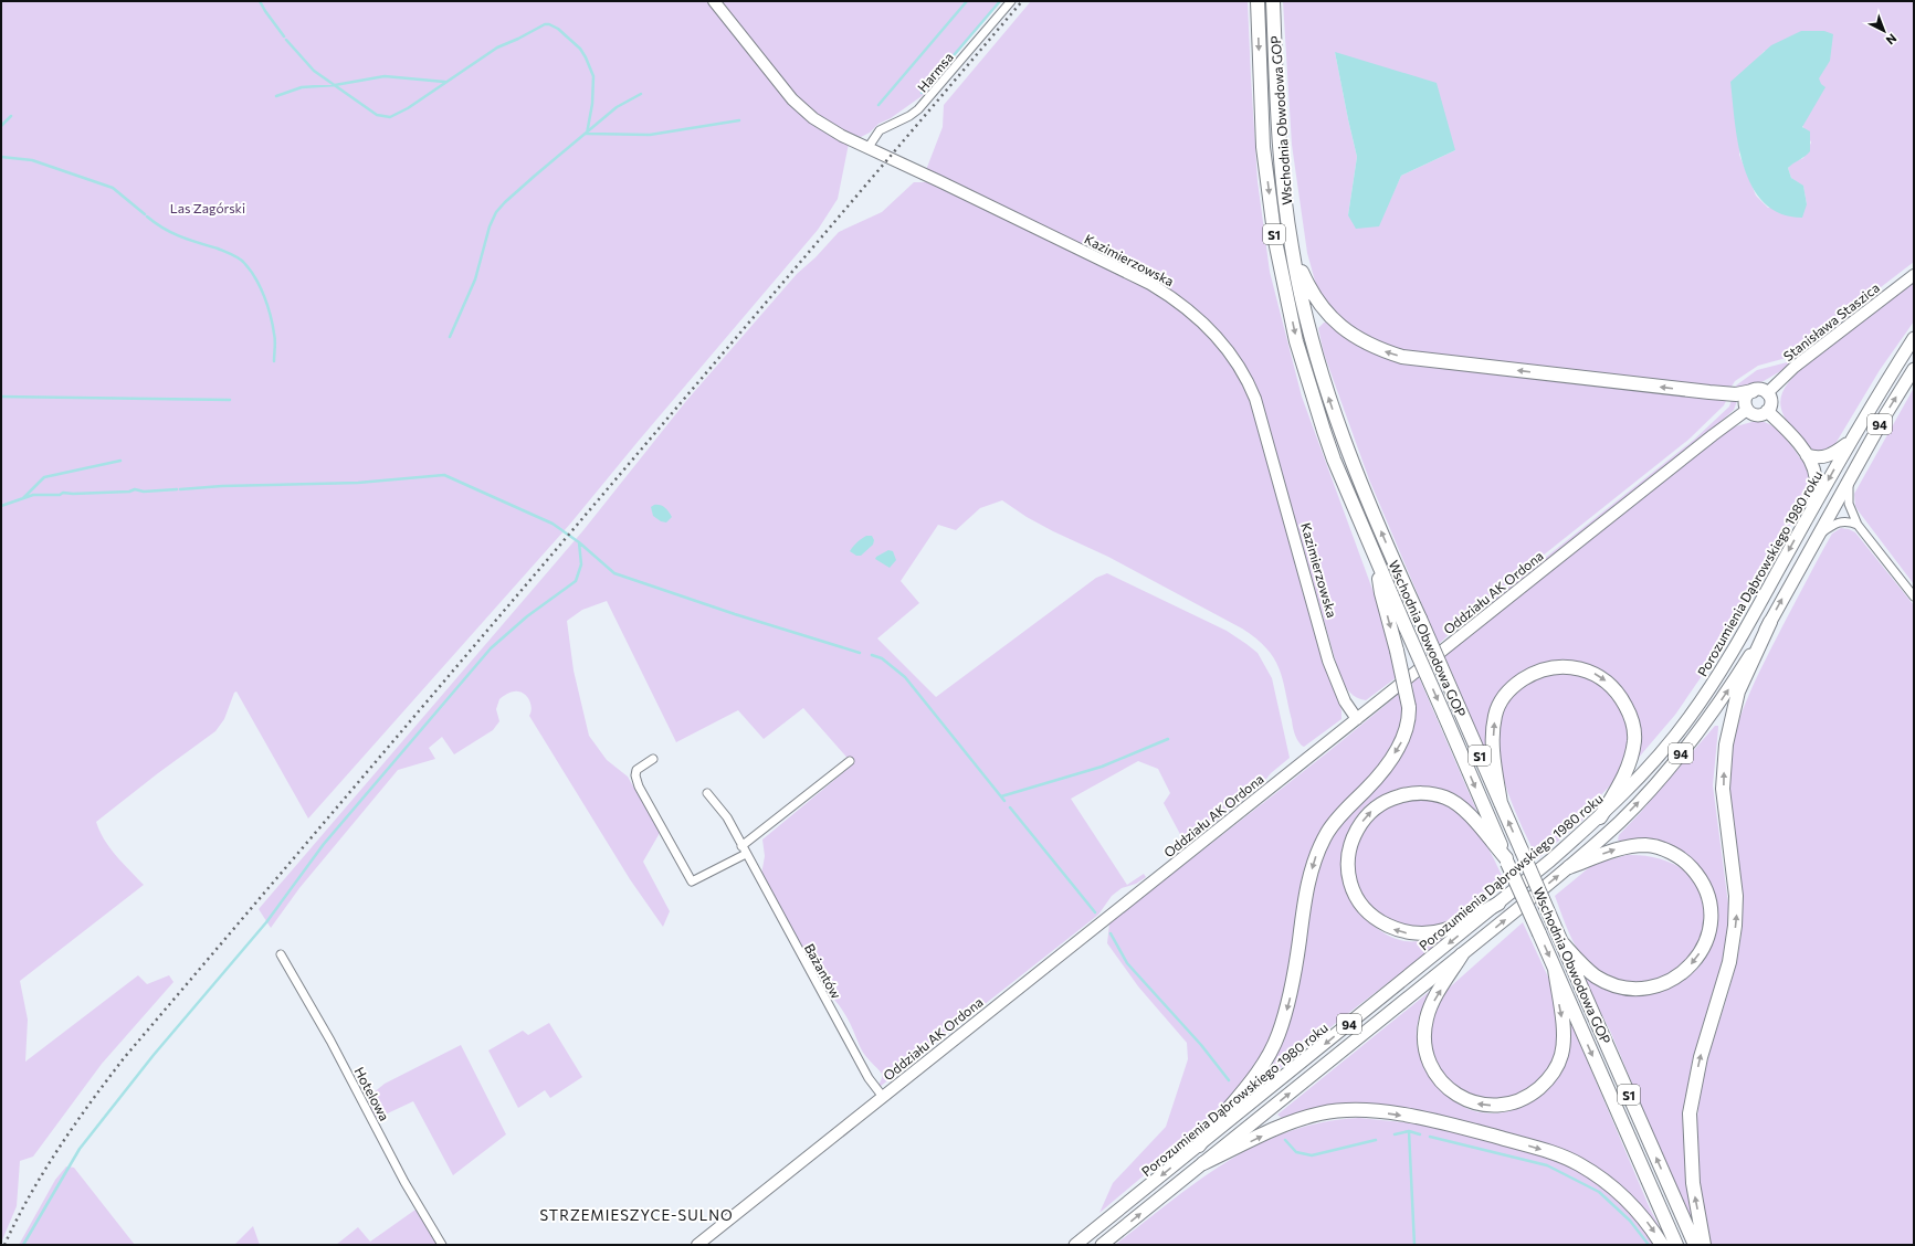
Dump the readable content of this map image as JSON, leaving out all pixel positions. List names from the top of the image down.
{
  "streets": {
    "highway": ["Wschodnia Obwodowa GOP", "S1"],
    "main road": ["94", "Porozumienia Dąbrowskiego 1980 roku"],
    "street": [
      "Harmsa",
      "Kazimierzowska",
      "Stanisława Staszica",
      "Oddziału AK Ordona",
      "Bażantów",
      "Hotelowa"
    ]
  },
  "crossings": [
    ["Harmsa", "Kazimierzowska"],
    ["Kazimierzowska", "Oddziału AK Ordona"],
    ["Stanisława Staszica", "Oddziału AK Ordona"],
    ["Oddziału AK Ordona", "Bażantów"]
  ],
  "districts": ["STRZEMIESZYCE-SULNO"],
  "parks": ["Las Zagórski"],
  "north": "bottom right"
}
